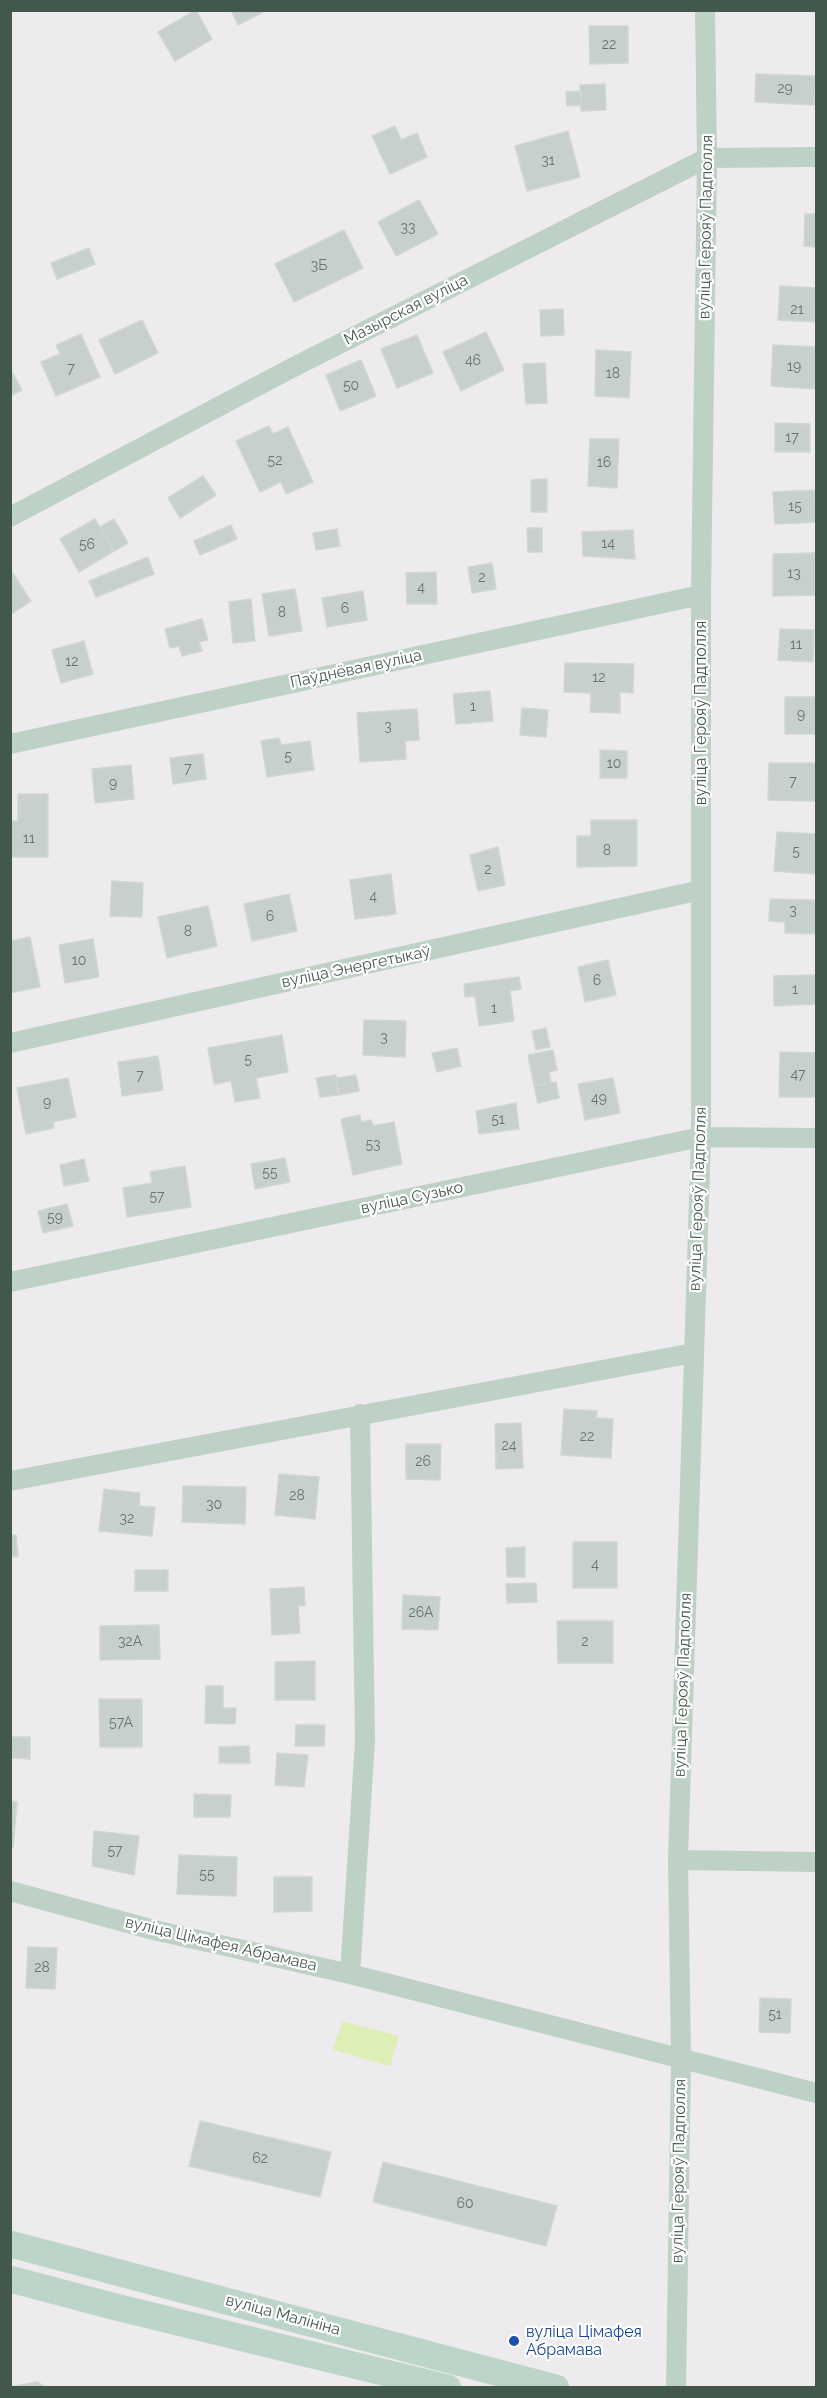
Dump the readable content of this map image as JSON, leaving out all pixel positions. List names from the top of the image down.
{
  "streets": {
    "main road": ["вуліца Малініна"],
    "street": [
      "вуліца Герояў Падполля",
      "Мазырская вуліца",
      "Паўднёвая вуліца",
      "вуліца Энергетыкаў",
      "вуліца Сузько",
      "вуліца Цімафея Абрамава"
    ]
  },
  "crossings": [
    ["вуліца Герояў Падполля", "Мазырская вуліца"],
    ["вуліца Герояў Падполля", "Паўднёвая вуліца"],
    ["вуліца Герояў Падполля", "вуліца Энергетыкаў"],
    ["вуліца Герояў Падполля", "вуліца Сузько"],
    ["вуліца Герояў Падполля", "вуліца Цімафея Абрамава"]
  ],
  "places": ["вуліца Цімафея Абрамава"],
  "house_numbers": [
    "22",
    "29",
    "31",
    "33",
    "3Б",
    "21",
    "46",
    "19",
    "7",
    "18",
    "50",
    "17",
    "52",
    "16",
    "15",
    "14",
    "56",
    "13",
    "2",
    "4",
    "6",
    "8",
    "11",
    "12",
    "12",
    "1",
    "9",
    "3",
    "5",
    "10",
    "7",
    "7",
    "9",
    "11",
    "8",
    "5",
    "2",
    "4",
    "3",
    "6",
    "8",
    "10",
    "6",
    "1",
    "1",
    "3",
    "5",
    "47",
    "7",
    "49",
    "9",
    "51",
    "53",
    "55",
    "57",
    "59",
    "22",
    "24",
    "26",
    "28",
    "30",
    "32",
    "4",
    "26А",
    "32А",
    "2",
    "57А",
    "57",
    "55",
    "28",
    "51",
    "62",
    "60"
  ]
}
